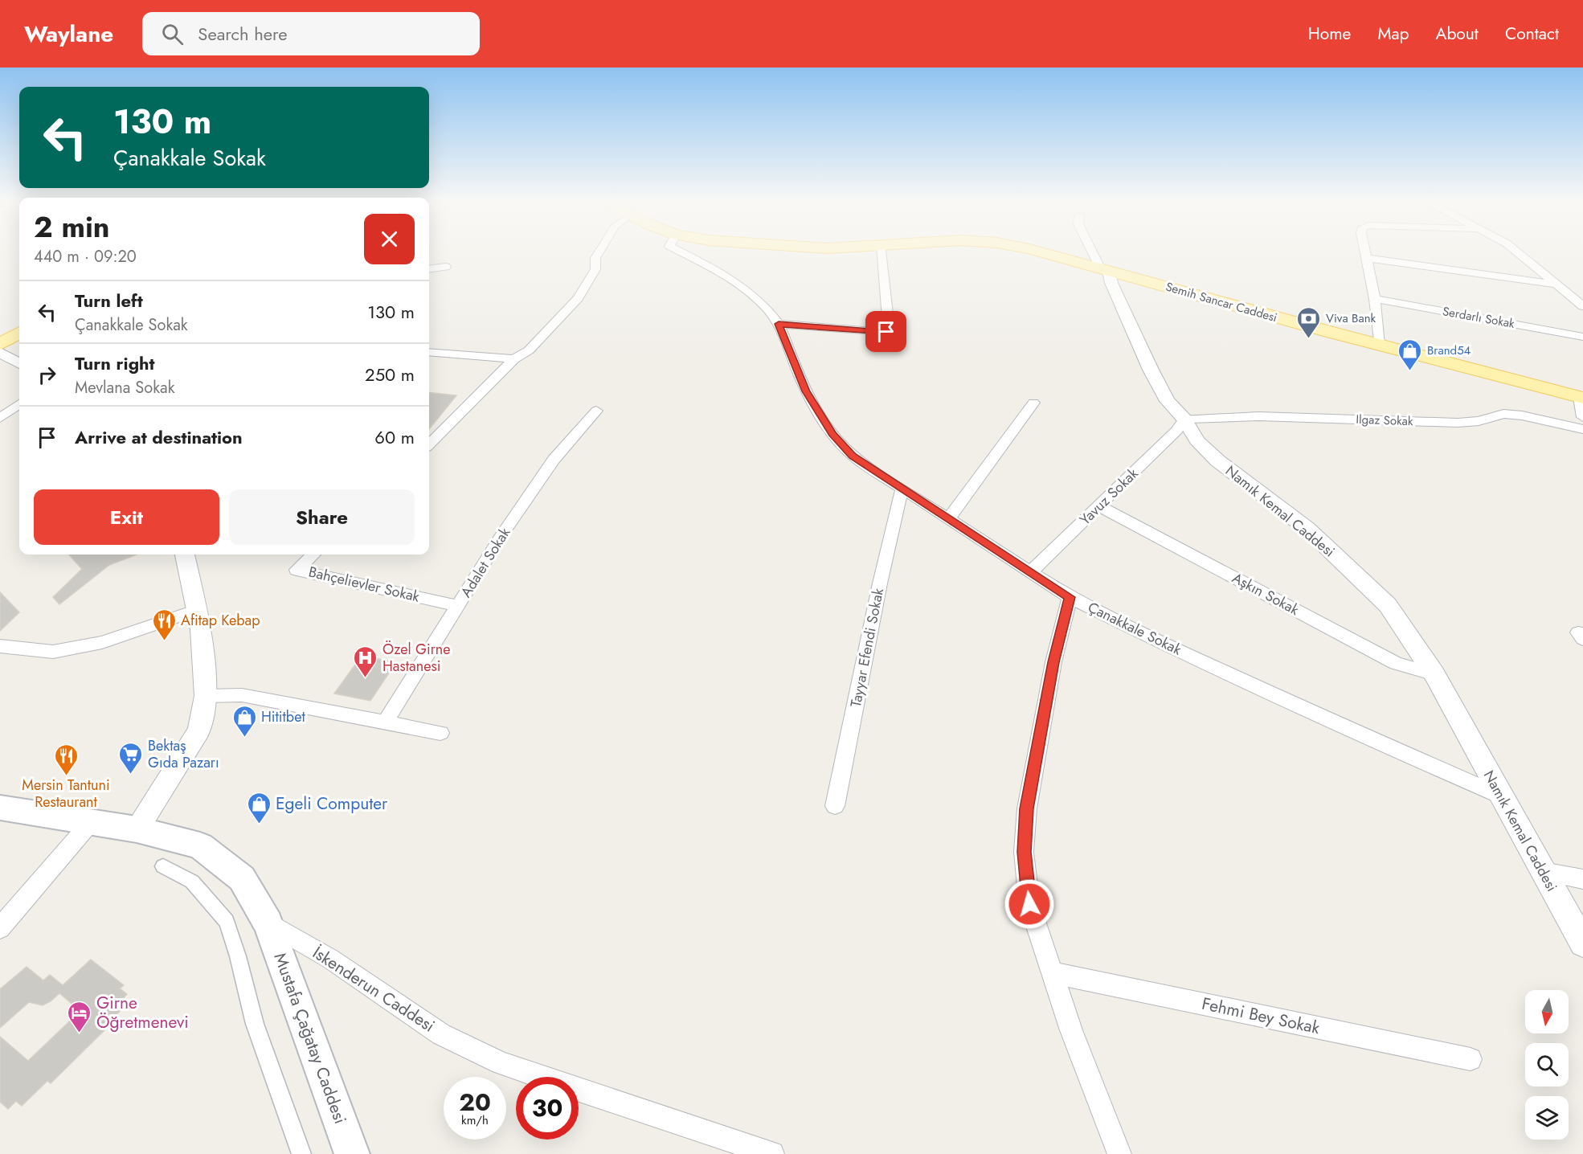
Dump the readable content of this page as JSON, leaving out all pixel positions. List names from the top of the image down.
{
  "streets": {
    "main road": ["Semih Sancar Caddesi", "İskenderun Caddesi", "Mustafa Çağatay Caddesi"],
    "street": [
      "Serdarlı Sokak",
      "Ilgaz Sokak",
      "Yavuz Sokak",
      "Namık Kemal Caddesi",
      "Adalet Sokak",
      "Bahçelievler Sokak",
      "Aşkın Sokak",
      "Çanakkale Sokak",
      "Tayyar Efendi Sokak",
      "Fehmi Bey Sokak"
    ]
  },
  "crossings": [
    ["Semih Sancar Caddesi", "Namık Kemal Caddesi"],
    ["Ilgaz Sokak", "Yavuz Sokak"],
    ["Ilgaz Sokak", "Namık Kemal Caddesi"],
    ["Yavuz Sokak", "Namık Kemal Caddesi"],
    ["Yavuz Sokak", "Aşkın Sokak"],
    ["Yavuz Sokak", "Çanakkale Sokak"],
    ["Namık Kemal Caddesi", "Aşkın Sokak"],
    ["Namık Kemal Caddesi", "Çanakkale Sokak"],
    ["Adalet Sokak", "Bahçelievler Sokak"],
    ["Çanakkale Sokak", "Tayyar Efendi Sokak"],
    ["İskenderun Caddesi", "Mustafa Çağatay Caddesi"]
  ],
  "places": {
    "bank": ["Viva Bank"],
    "shop": ["Brand54", "Hititbet", "Egeli Computer"],
    "restaurant": ["Afitap Kebap", "Mersin Tantuni Restaurant"],
    "hospital": ["Özel Girne Hastanesi"],
    "supermarket": ["Bektaş Gıda Pazarı"],
    "hotel": ["Girne Öğretmenevi"]
  },
  "north": "bottom",
  "page": {
    "header": "Waylane",
    "search": "Search here",
    "nav": [
      "Home",
      "Map",
      "About",
      "Contact"
    ],
    "turn": ["130 m", "Çanakkale Sokak"],
    "heading": ["2 min", "440 m · 09:20"],
    "list": [
      {
        "name": "Turn left",
        "note": "Çanakkale Sokak",
        "value": "130 m"
      },
      {
        "name": "Turn right",
        "note": "Mevlana Sokak",
        "value": "250 m"
      },
      {
        "name": "Arrive at destination",
        "value": "60 m"
      }
    ],
    "buttons": ["Exit", "Share"],
    "speed": "20 km/h",
    "limit": "30"
  }
}
